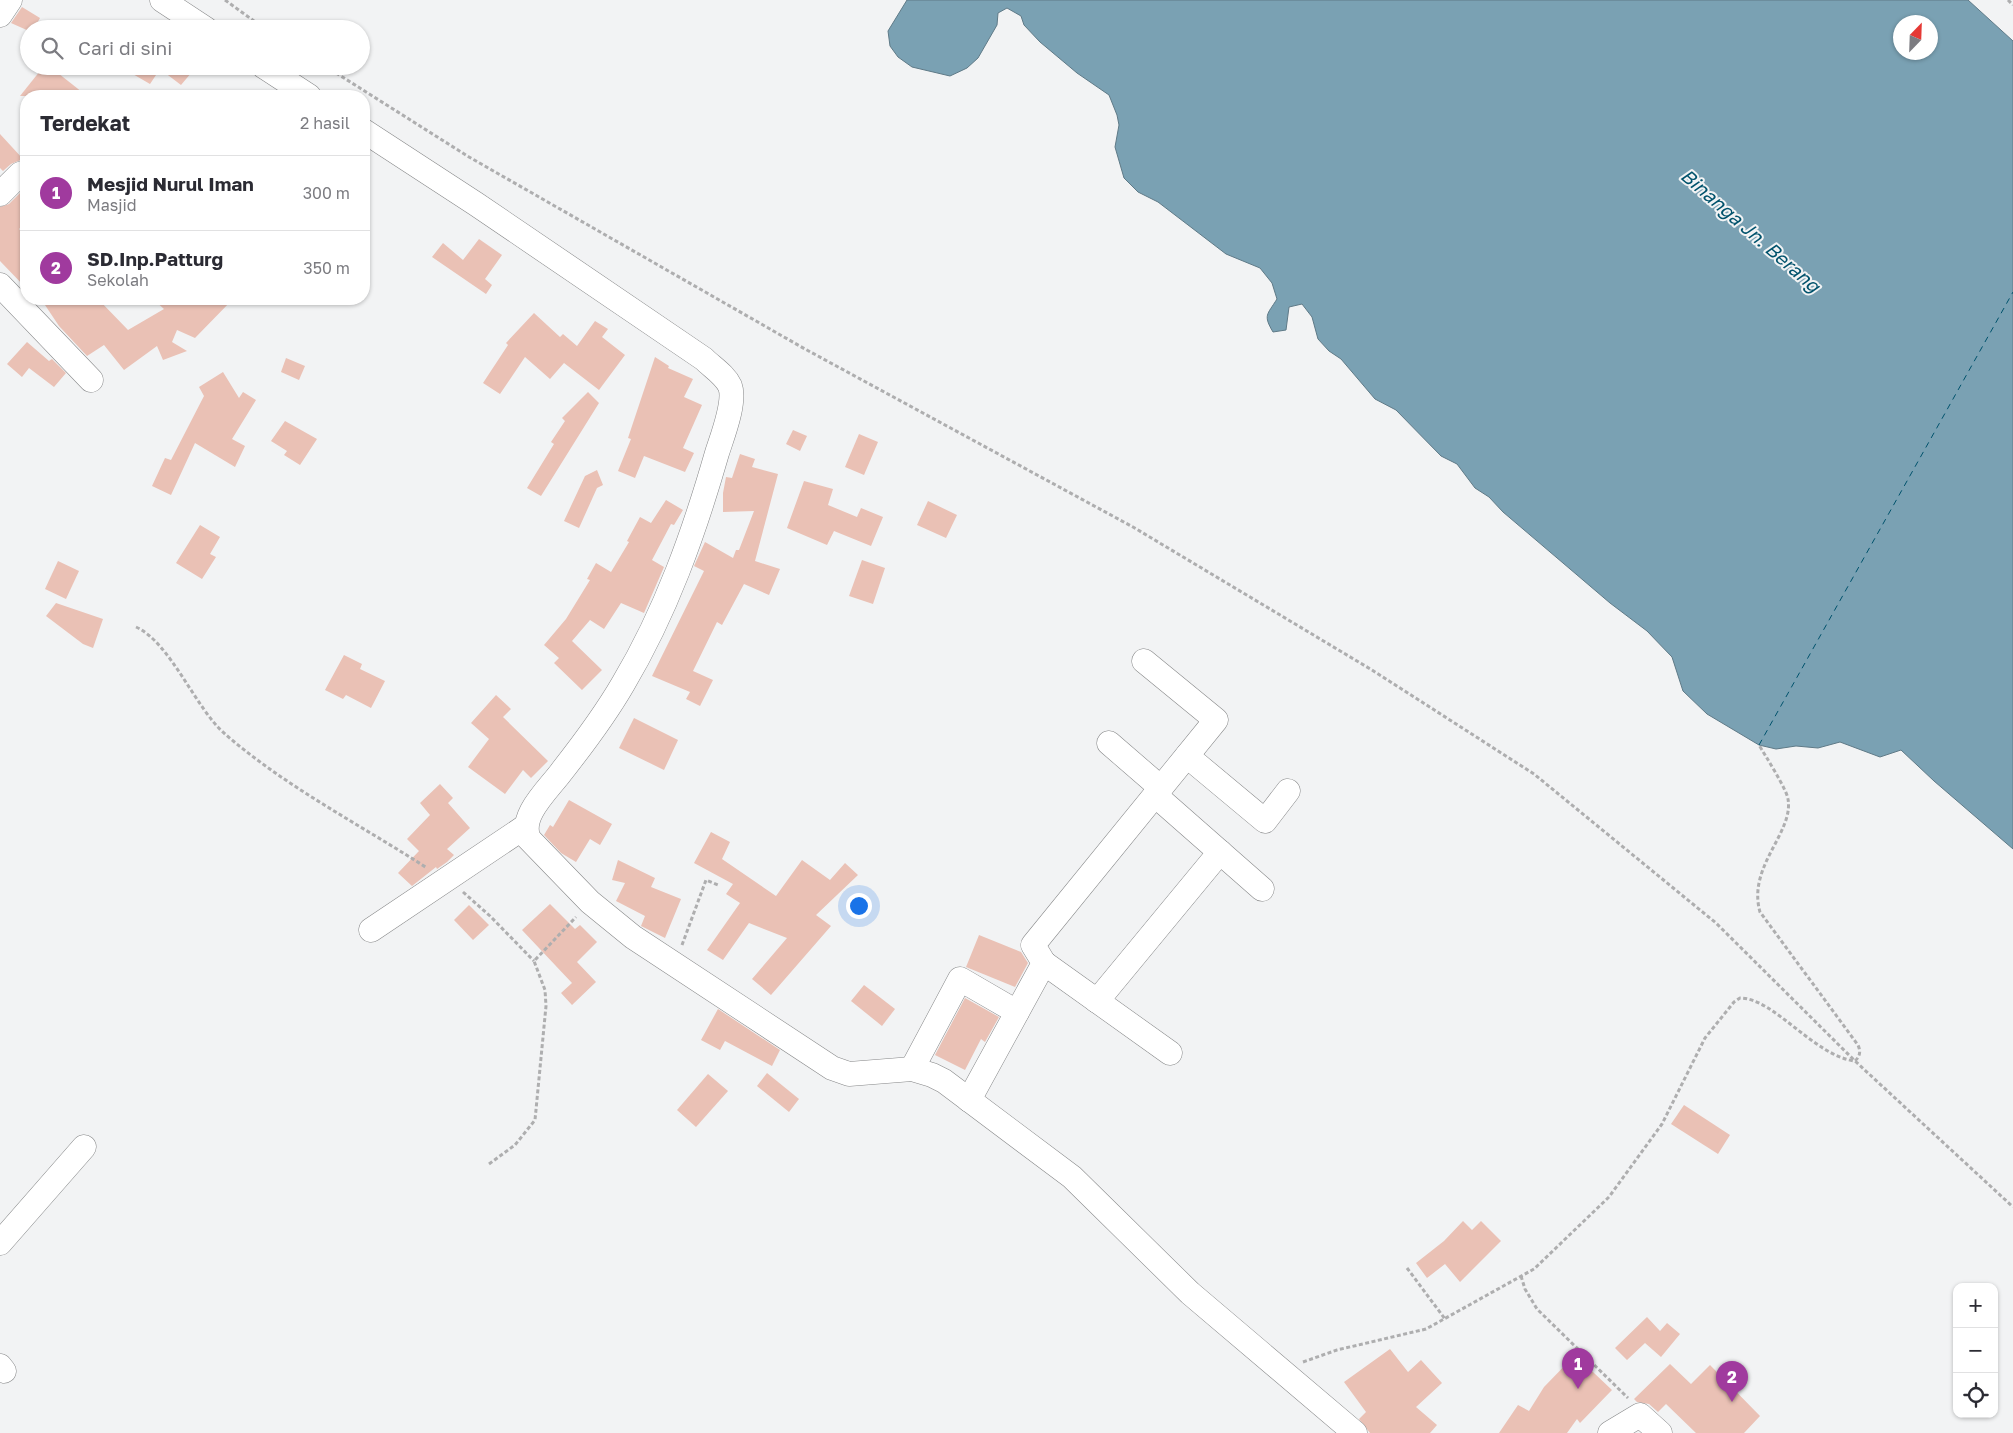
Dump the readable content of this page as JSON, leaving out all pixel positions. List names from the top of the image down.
{
  "water": ["Binanga Jn. Berang"],
  "north": "top right",
  "page": {
    "search": "Cari di sini",
    "heading": ["Terdekat", "2 hasil"],
    "list": [
      {
        "mark": "1",
        "name": "Mesjid Nurul Iman",
        "note": "Masjid",
        "value": "300 m"
      },
      {
        "mark": "2",
        "name": "SD.Inp.Patturg",
        "note": "Sekolah",
        "value": "350 m"
      }
    ],
    "map_buttons": ["+", "−"],
    "pins": ["1", "2"]
  }
}
